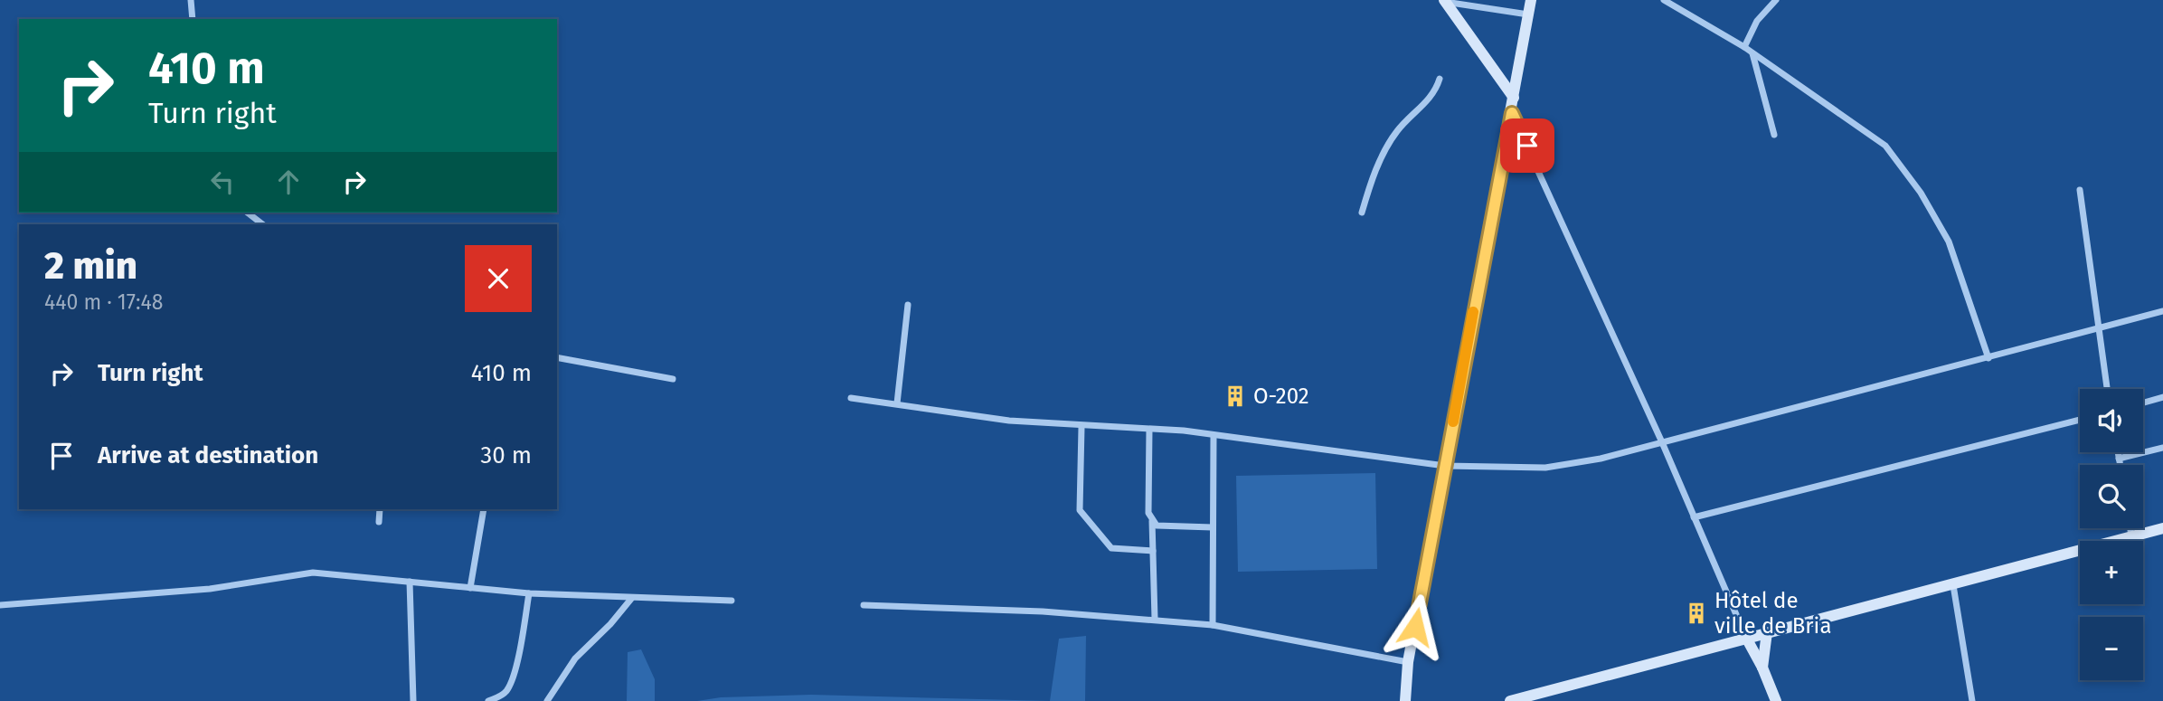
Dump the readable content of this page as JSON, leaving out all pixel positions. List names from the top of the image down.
{
  "places": {
    "building": ["O-202", "Hôtel de ville de Bria"]
  },
  "page": {
    "turn": ["410 m", "Turn right"],
    "heading": ["2 min", "440 m · 17:48"],
    "list": [
      {
        "name": "Turn right",
        "value": "410 m"
      },
      {
        "name": "Arrive at destination",
        "value": "30 m"
      }
    ],
    "map_buttons": ["+", "−"]
  }
}
